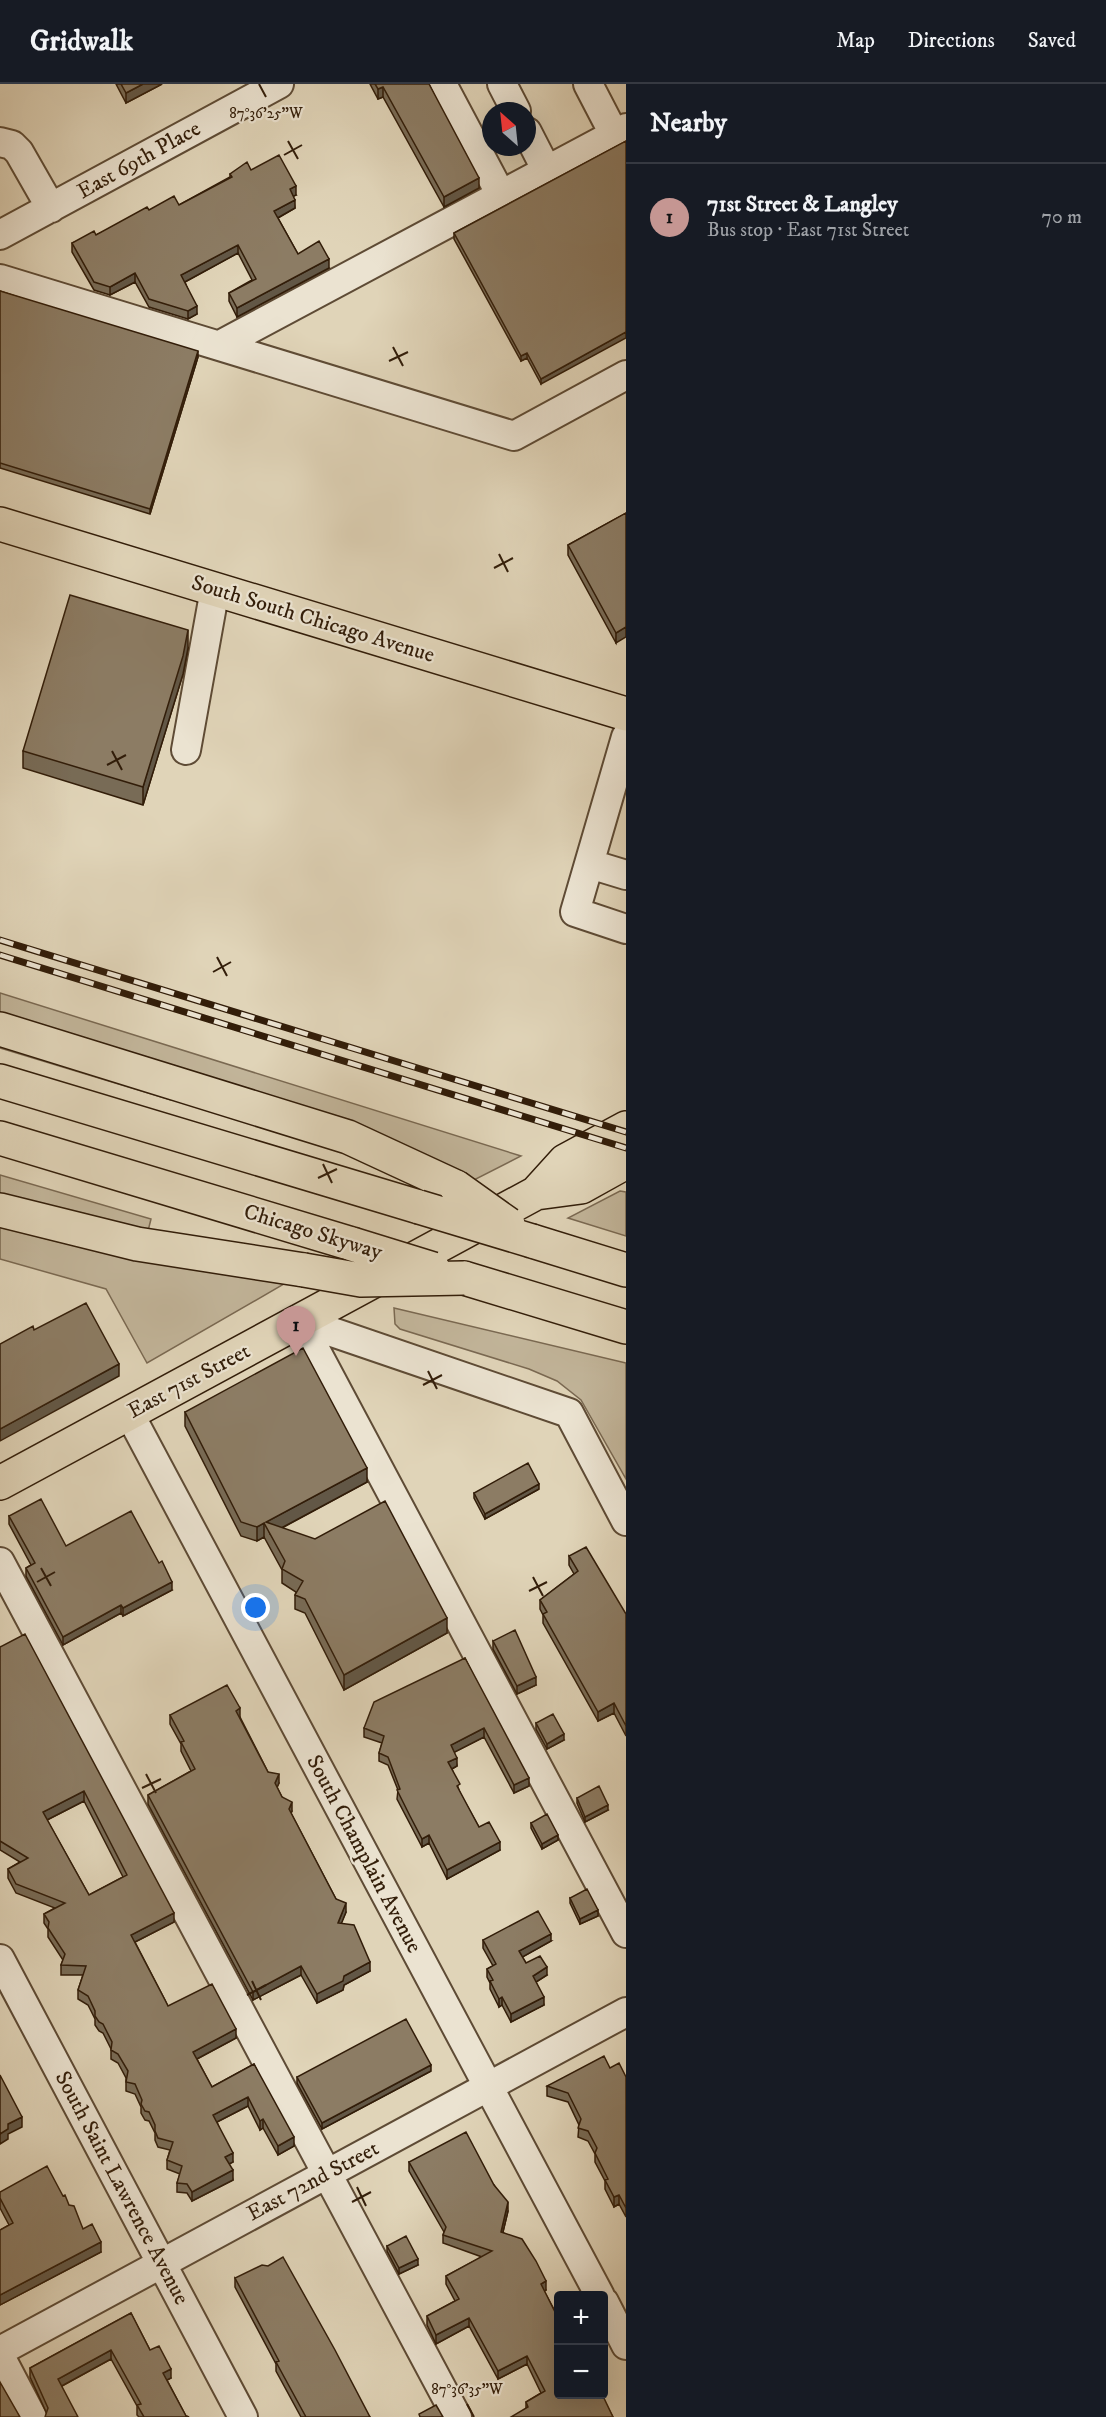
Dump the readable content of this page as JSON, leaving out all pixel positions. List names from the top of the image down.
{
  "streets": {
    "main road": ["South South Chicago Avenue", "Chicago Skyway", "East 71st Street"],
    "street": [
      "East 69th Place",
      "South Champlain Avenue",
      "East 72nd Street",
      "South Saint Lawrence Avenue"
    ]
  },
  "crossings": [
    ["East 71st Street", "South Champlain Avenue"],
    ["South Champlain Avenue", "East 72nd Street"],
    ["East 72nd Street", "South Saint Lawrence Avenue"]
  ],
  "north": "top left",
  "page": {
    "header": "Gridwalk",
    "nav": ["Map", "Directions", "Saved"],
    "heading": "Nearby",
    "list": [
      {
        "mark": "1",
        "name": "71st Street & Langley",
        "note": "Bus stop · East 71st Street",
        "value": "70 m"
      }
    ],
    "pins": "1",
    "map_buttons": ["+", "−"]
  },
  "coordinates": ["87°36'25\"W", "87°36'35\"W"]
}
